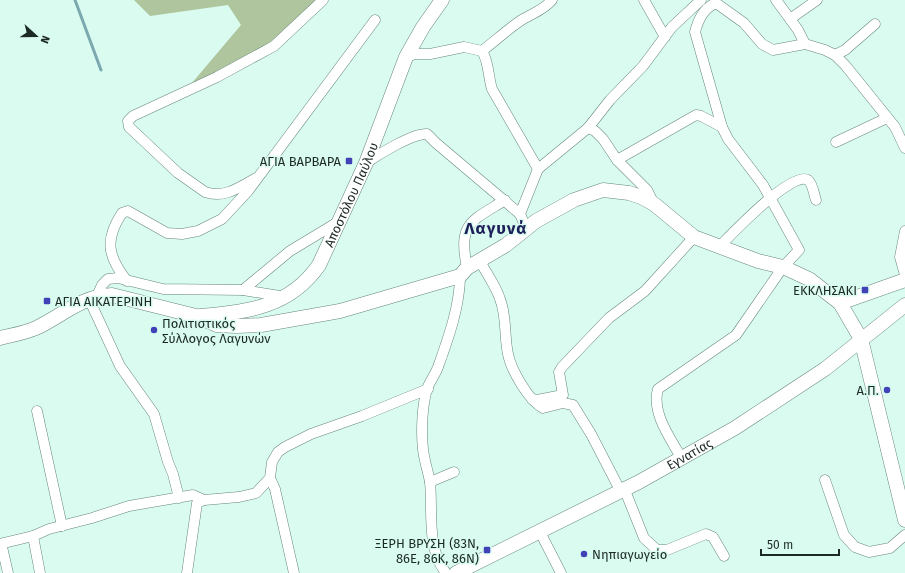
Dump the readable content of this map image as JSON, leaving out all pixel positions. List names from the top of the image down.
{
  "streets": {
    "street": ["Αποστόλου Παύλου", "Εγνατίας"]
  },
  "districts": ["Λαγυνά"],
  "places": {
    "transit": [
      "ΑΓΙΑ ΒΑΡΒΑΡΑ",
      "ΕΚΚΛΗΣΑΚΙ",
      "ΑΓΙΑ ΑΙΚΑΤΕΡΙΝΗ",
      "ΞΕΡΗ ΒΡΥΣΗ (83Ν, 86Ε, 86Κ, 86Ν)"
    ],
    "other": ["Πολιτιστικός Σύλλογος Λαγυνών", "Α.Π.", "Νηπιαγωγείο"]
  },
  "scale_bar": "50 m",
  "north": "right"
}
